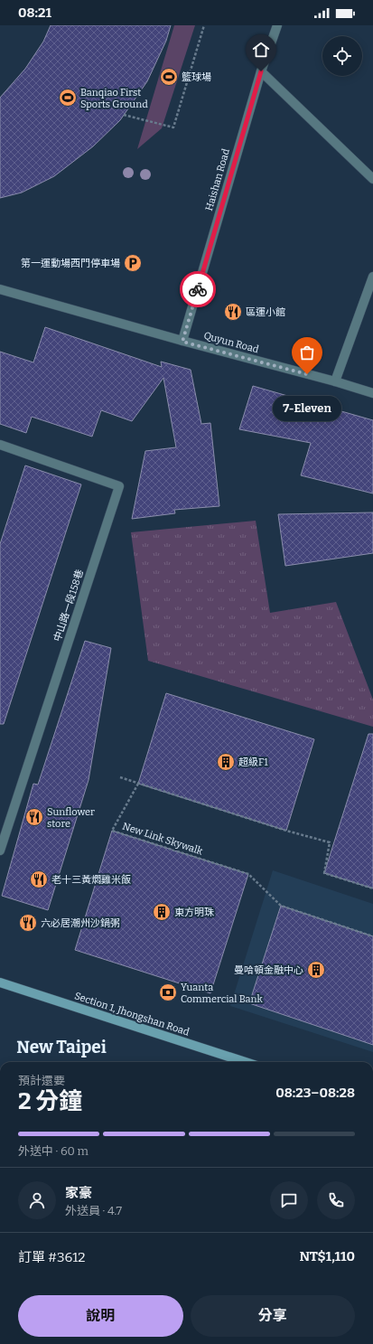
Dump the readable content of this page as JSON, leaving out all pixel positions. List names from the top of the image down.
{
  "streets": {
    "main road": ["Section 1, Jhongshan Road"],
    "street": ["Haishan Road", "Quyun Road", "中山路一段158巷"],
    "path": ["New Link Skywalk"]
  },
  "crossings": [
    ["Haishan Road", "Quyun Road"]
  ],
  "districts": ["New Taipei"],
  "places": {
    "sports": ["籃球場", "Banqiao First Sports Ground"],
    "parking": ["第一運動場西門停車場"],
    "restaurant": [
      "區運小館",
      "Sunflower store",
      "老十三黃燜雞米飯",
      "六必居潮州沙鍋粥"
    ],
    "other": ["7-Eleven"],
    "building": ["超級F1", "東方明珠", "曼哈頓金融中心"],
    "bank": ["Yuanta Commercial Bank"]
  },
  "page": {
    "status": "08:21",
    "bubble": "7-Eleven",
    "heading": ["2 分鐘", "預計還要", "08:23–08:28"],
    "panel": [
      "家豪",
      "外送員 · 4.7",
      "訂單 #3612",
      "NT$1,110"
    ],
    "bar": "外送中 · 60 m",
    "buttons": ["說明", "分享"]
  }
}
